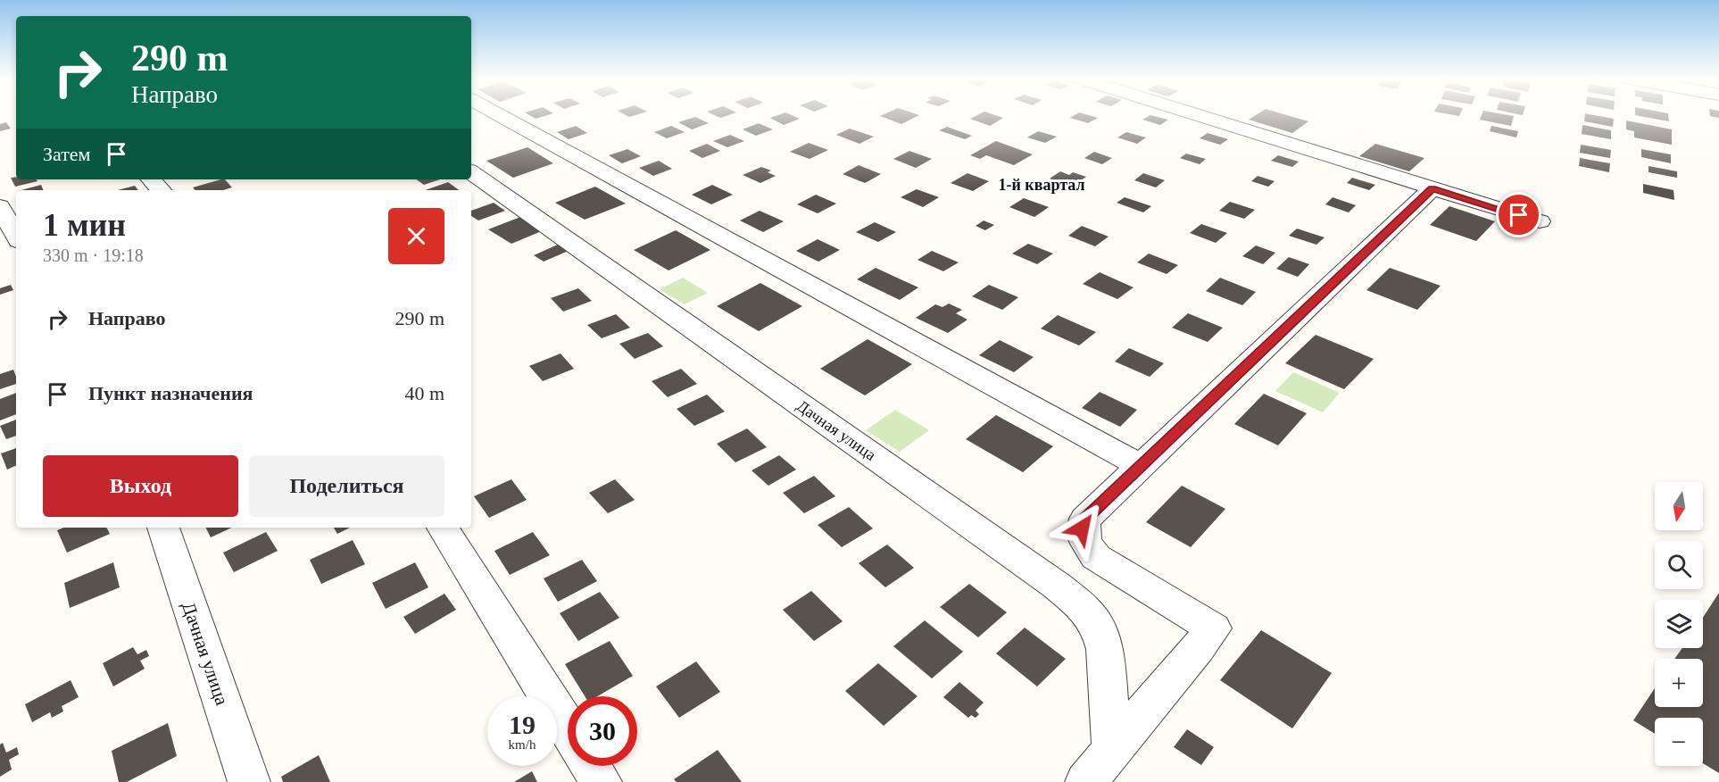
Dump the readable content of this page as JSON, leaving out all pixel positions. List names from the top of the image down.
{
  "streets": {
    "street": ["Дачная улица"]
  },
  "districts": ["1-й квартал"],
  "north": "bottom",
  "page": {
    "turn": ["290 m", "Направо"],
    "then": "Затем",
    "heading": ["1 мин", "330 m · 19:18"],
    "list": [
      {
        "name": "Направо",
        "value": "290 m"
      },
      {
        "name": "Пункт назначения",
        "value": "40 m"
      }
    ],
    "buttons": ["Выход", "Поделиться"],
    "map_buttons": ["+", "−"],
    "speed": "19 km/h",
    "limit": "30"
  }
}
